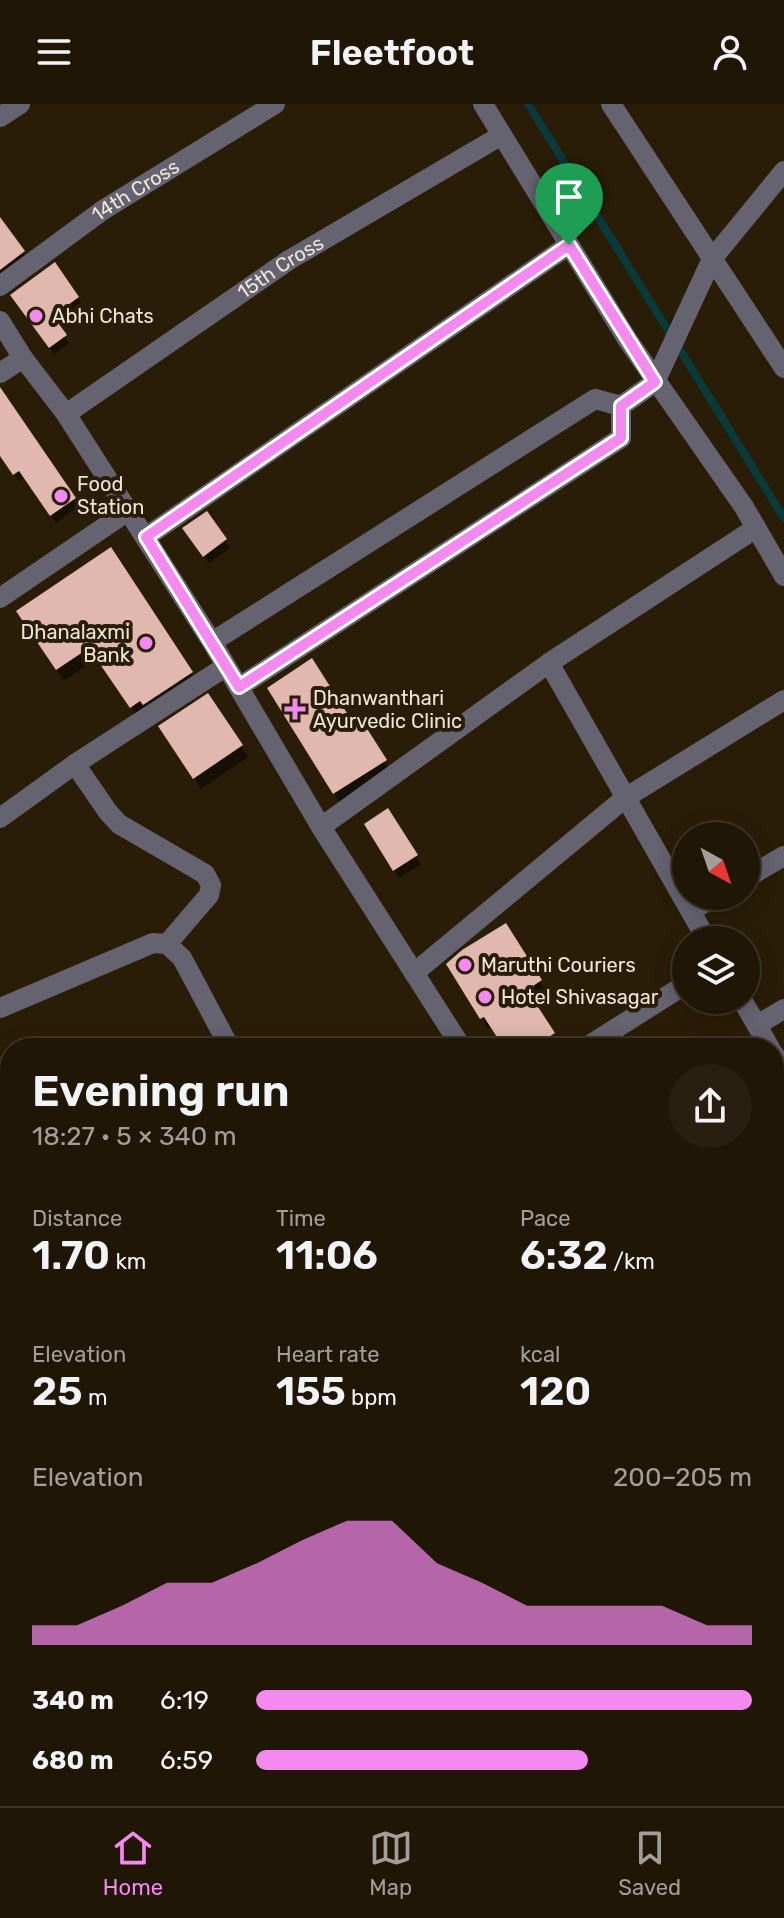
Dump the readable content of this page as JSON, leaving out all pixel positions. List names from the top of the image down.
{
  "streets": {
    "street": ["14th Cross", "15th Cross"]
  },
  "places": {
    "other": [
      "Abhi Chats",
      "Food Station",
      "Dhanalaxmi Bank",
      "Maruthi Couriers",
      "Hotel Shivasagar"
    ],
    "health": ["Dhanwanthari Ayurvedic Clinic"]
  },
  "north": "bottom right",
  "page": {
    "header": "Fleetfoot",
    "heading": ["Evening run", "18:27 · 5 × 340 m"],
    "stats": [
      ["Distance", "1.70 km"],
      ["Time", "11:06"],
      ["Pace", "6:32 /km"],
      ["Elevation", "25 m"],
      ["Heart rate", "155 bpm"],
      ["kcal", "120"]
    ],
    "chart": ["Elevation", "200–205 m"],
    "list": [
      {
        "name": "340 m",
        "note": "6:19"
      },
      {
        "name": "680 m",
        "note": "6:59"
      }
    ],
    "tabs": ["Home", "Map", "Saved"]
  }
}
